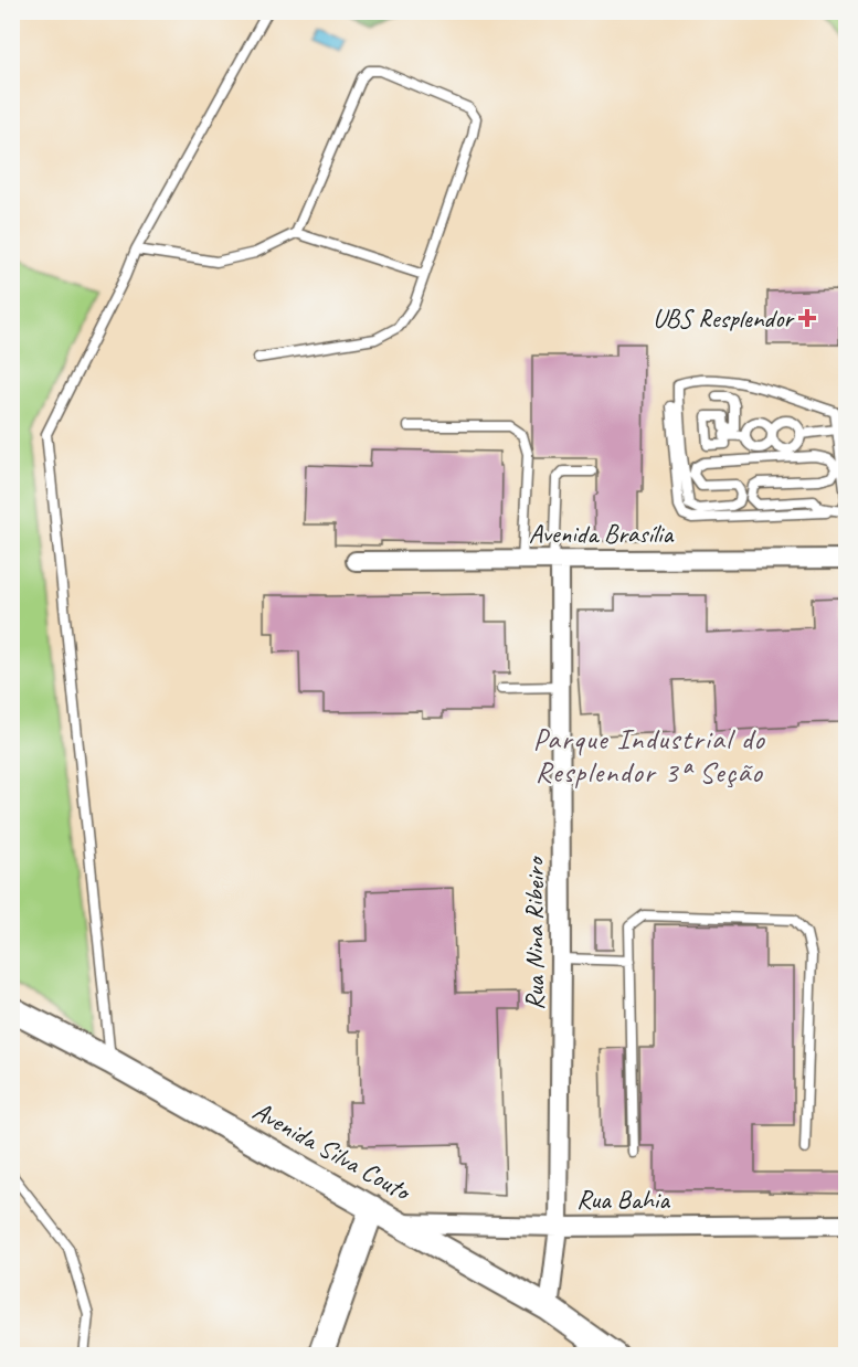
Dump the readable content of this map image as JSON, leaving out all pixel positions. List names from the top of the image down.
{
  "streets": {
    "main road": ["Avenida Silva Couto"],
    "street": ["Avenida Brasília", "Rua Nina Ribeiro", "Rua Bahia"]
  },
  "crossings": [
    ["Avenida Brasília", "Rua Nina Ribeiro"],
    ["Rua Nina Ribeiro", "Avenida Silva Couto"],
    ["Rua Nina Ribeiro", "Rua Bahia"],
    ["Avenida Silva Couto", "Rua Bahia"]
  ],
  "districts": ["Parque Industrial do Resplendor 3ª Seção"],
  "places": {
    "health": ["UBS Resplendor"]
  }
}
